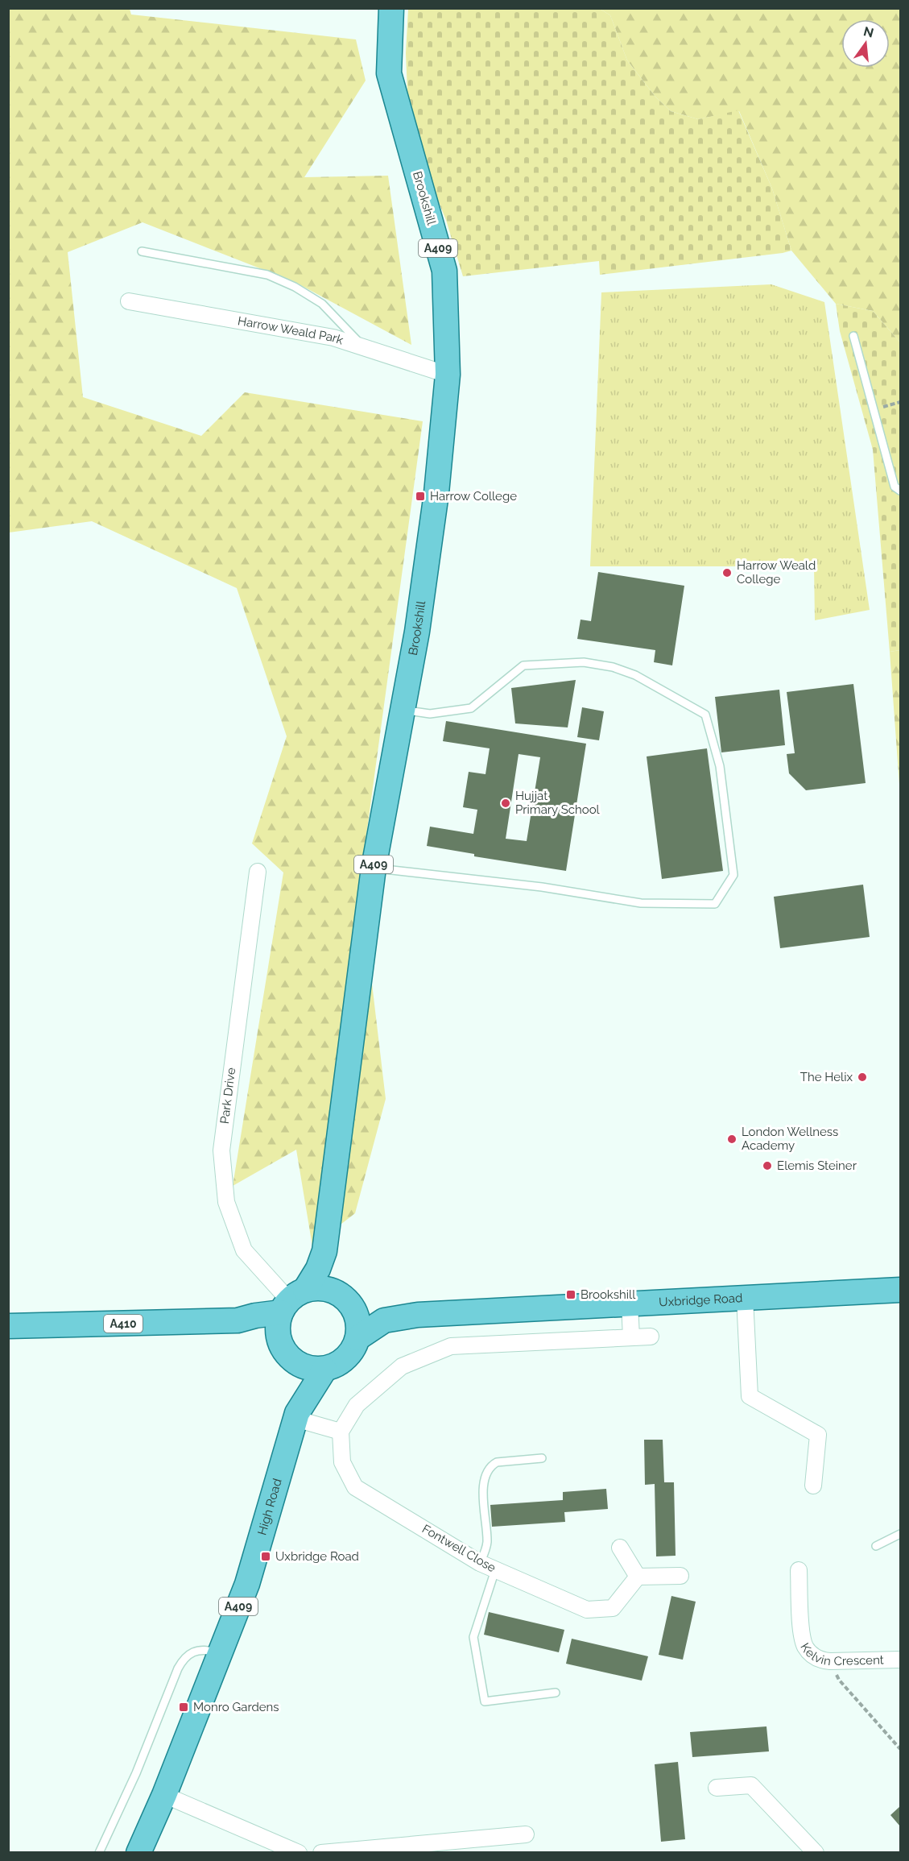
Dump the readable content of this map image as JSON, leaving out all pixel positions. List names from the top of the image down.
{
  "streets": {
    "main road": [
      "Brookshill",
      "A409",
      "Uxbridge Road",
      "A410",
      "High Road"
    ],
    "street": [
      "Harrow Weald Park",
      "Park Drive",
      "Fontwell Close",
      "Kelvin Crescent"
    ]
  },
  "crossings": [
    ["Brookshill", "Harrow Weald Park"],
    ["Brookshill", "Park Drive"],
    ["Brookshill", "Uxbridge Road"],
    ["Brookshill", "A410"],
    ["Brookshill", "High Road"],
    ["Park Drive", "Uxbridge Road"],
    ["Park Drive", "A410"],
    ["Park Drive", "High Road"],
    ["Uxbridge Road", "A410"],
    ["Uxbridge Road", "High Road"],
    ["A410", "High Road"]
  ],
  "places": {
    "transit": [
      "Harrow College",
      "Brookshill",
      "Uxbridge Road",
      "Monro Gardens"
    ],
    "other": [
      "Harrow Weald College",
      "Hujjat Primary School",
      "The Helix",
      "London Wellness Academy",
      "Elemis Steiner"
    ]
  },
  "north": "top"
}
